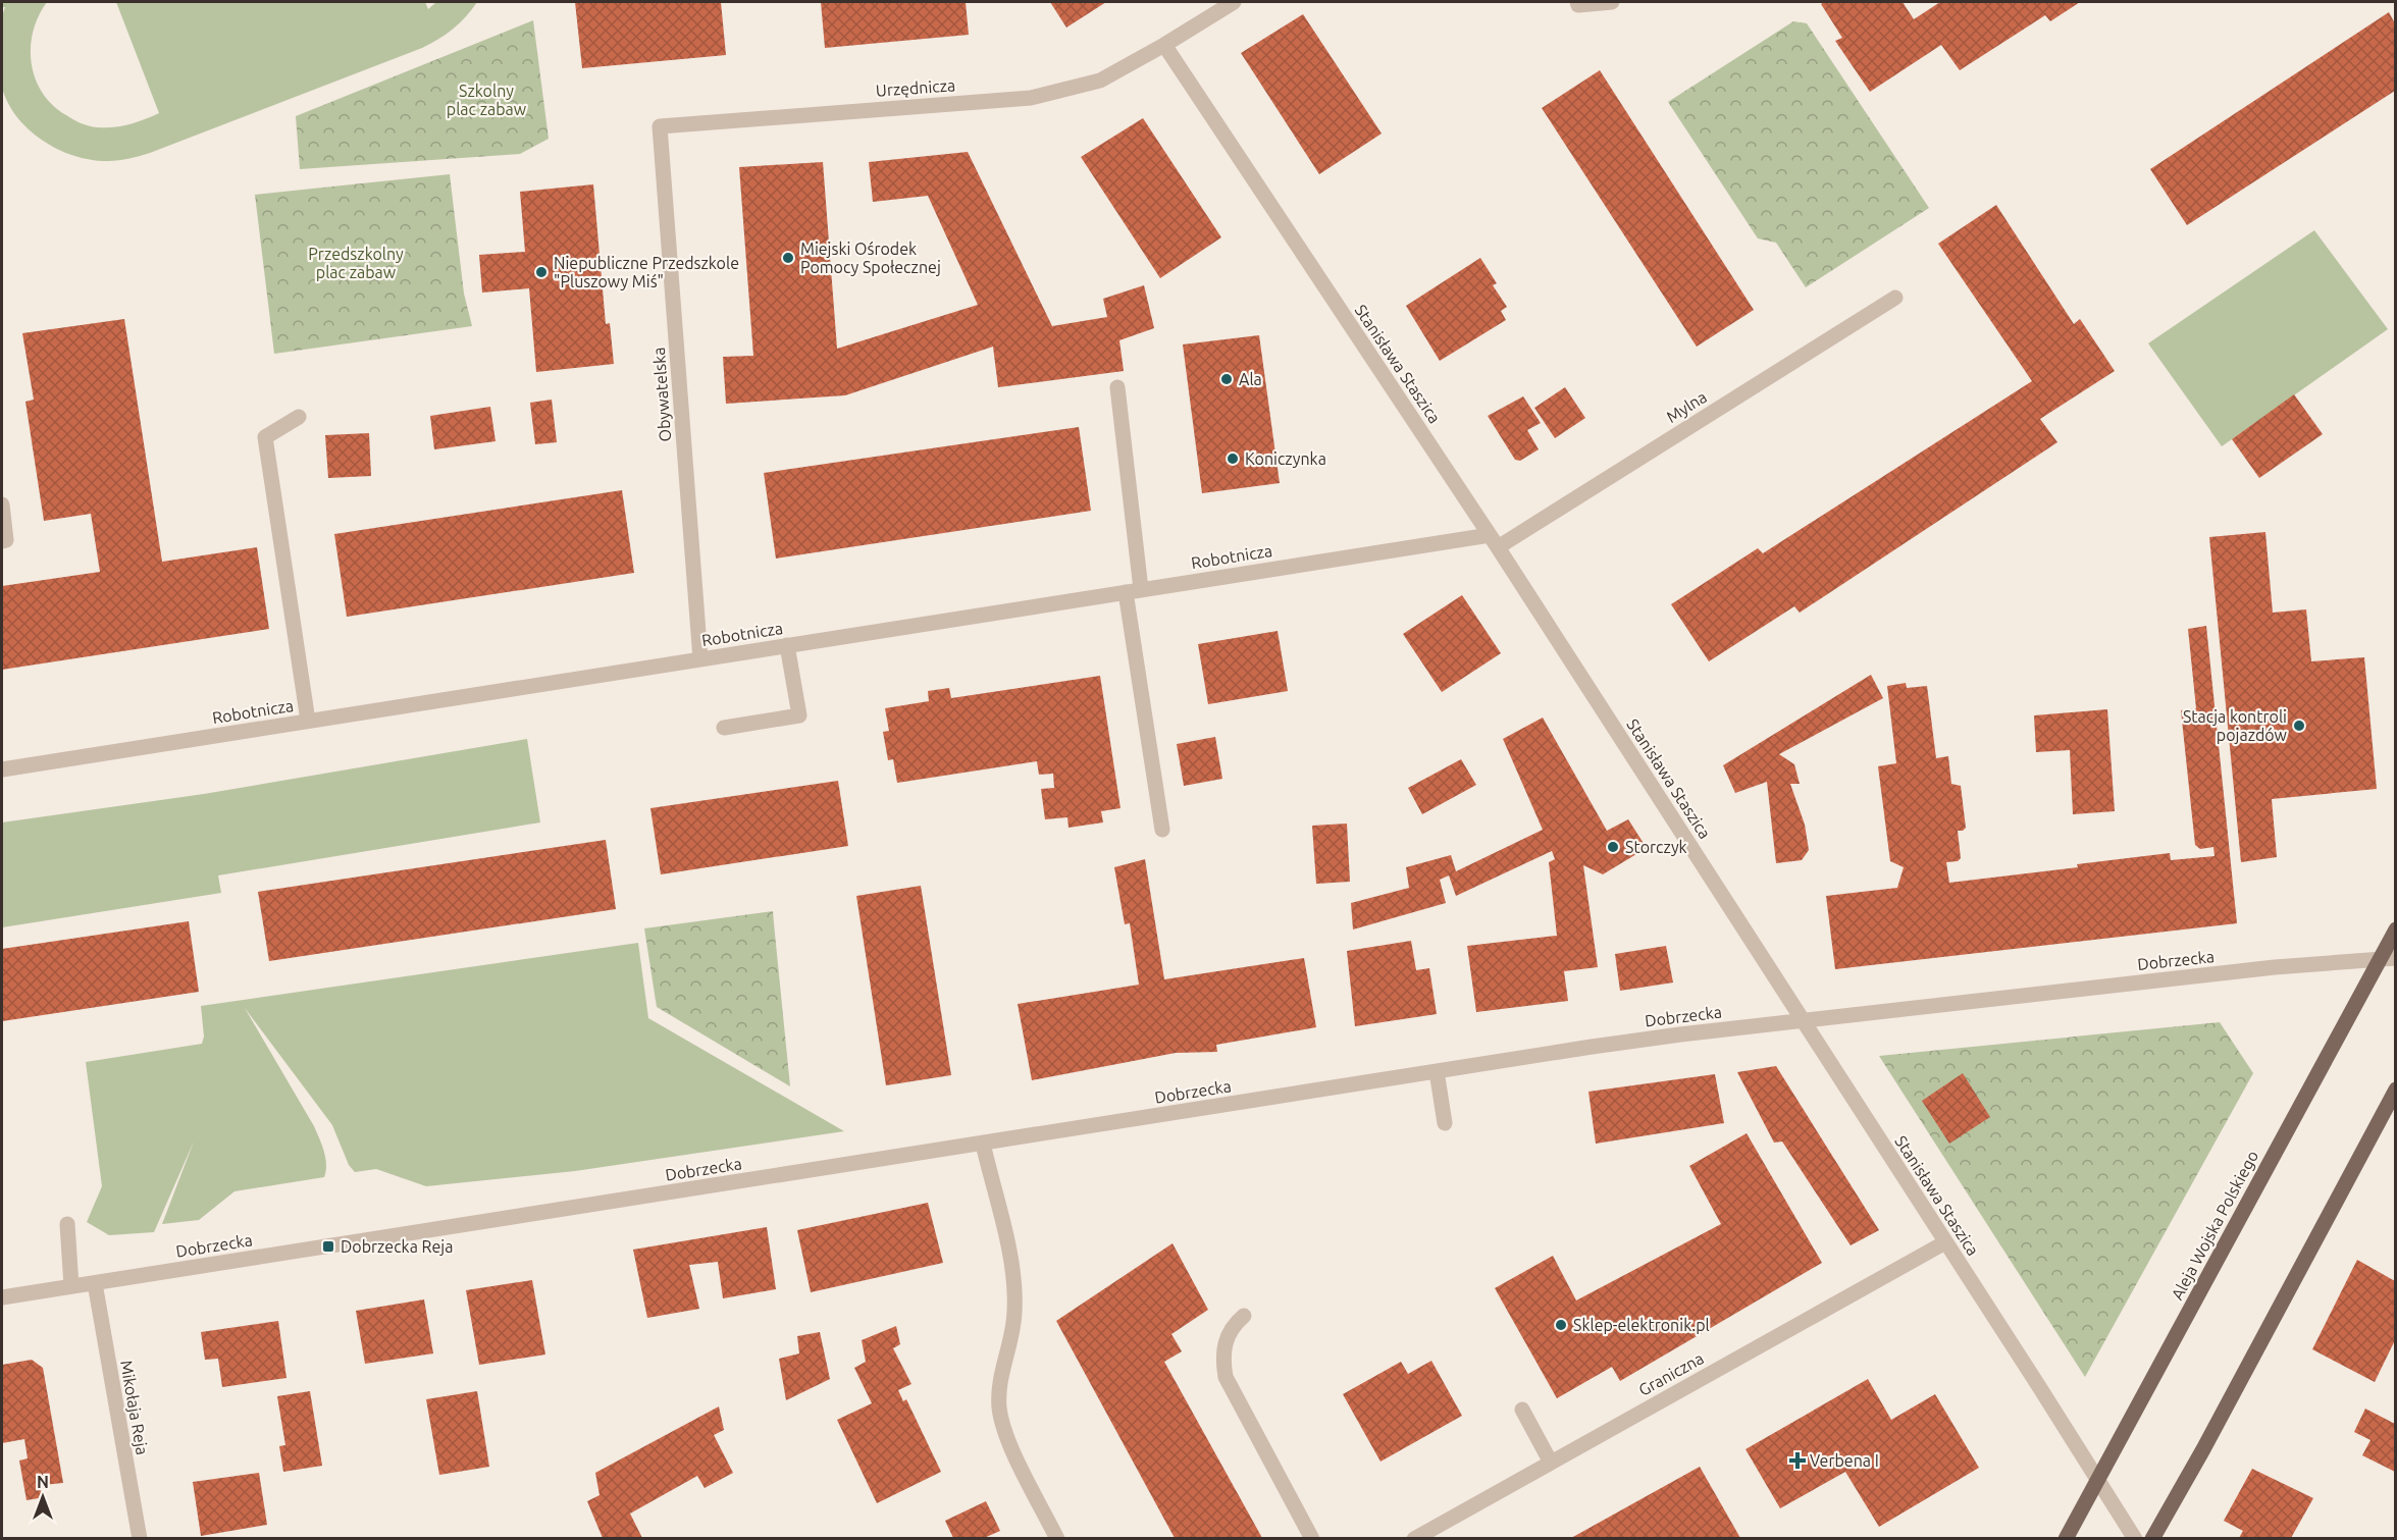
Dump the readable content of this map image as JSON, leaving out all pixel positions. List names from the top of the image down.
{
  "streets": {
    "main road": ["Aleja Wojska Polskiego"],
    "street": [
      "Urzędnicza",
      "Stanisława Staszica",
      "Obywatelska",
      "Mylna",
      "Robotnicza",
      "Dobrzecka",
      "Graniczna",
      "Mikołaja Reja"
    ]
  },
  "crossings": [
    ["Urzędnicza", "Stanisława Staszica"],
    ["Urzędnicza", "Obywatelska"],
    ["Stanisława Staszica", "Mylna"],
    ["Stanisława Staszica", "Robotnicza"],
    ["Stanisława Staszica", "Dobrzecka"],
    ["Stanisława Staszica", "Aleja Wojska Polskiego"],
    ["Stanisława Staszica", "Graniczna"],
    ["Obywatelska", "Robotnicza"],
    ["Mylna", "Robotnicza"],
    ["Dobrzecka", "Aleja Wojska Polskiego"],
    ["Dobrzecka", "Mikołaja Reja"]
  ],
  "parks": ["Szkolny plac zabaw", "Przedszkolny plac zabaw"],
  "places": {
    "other": [
      "Miejski Ośrodek Pomocy Społecznej",
      "Niepubliczne Przedszkole \"Pluszowy Miś\"",
      "Ala",
      "Koniczynka",
      "Stacja kontroli pojazdów",
      "Storczyk",
      "Sklep-elektronik.pl"
    ],
    "transit": ["Dobrzecka Reja"],
    "health": ["Verbena I"]
  },
  "north": "top"
}
